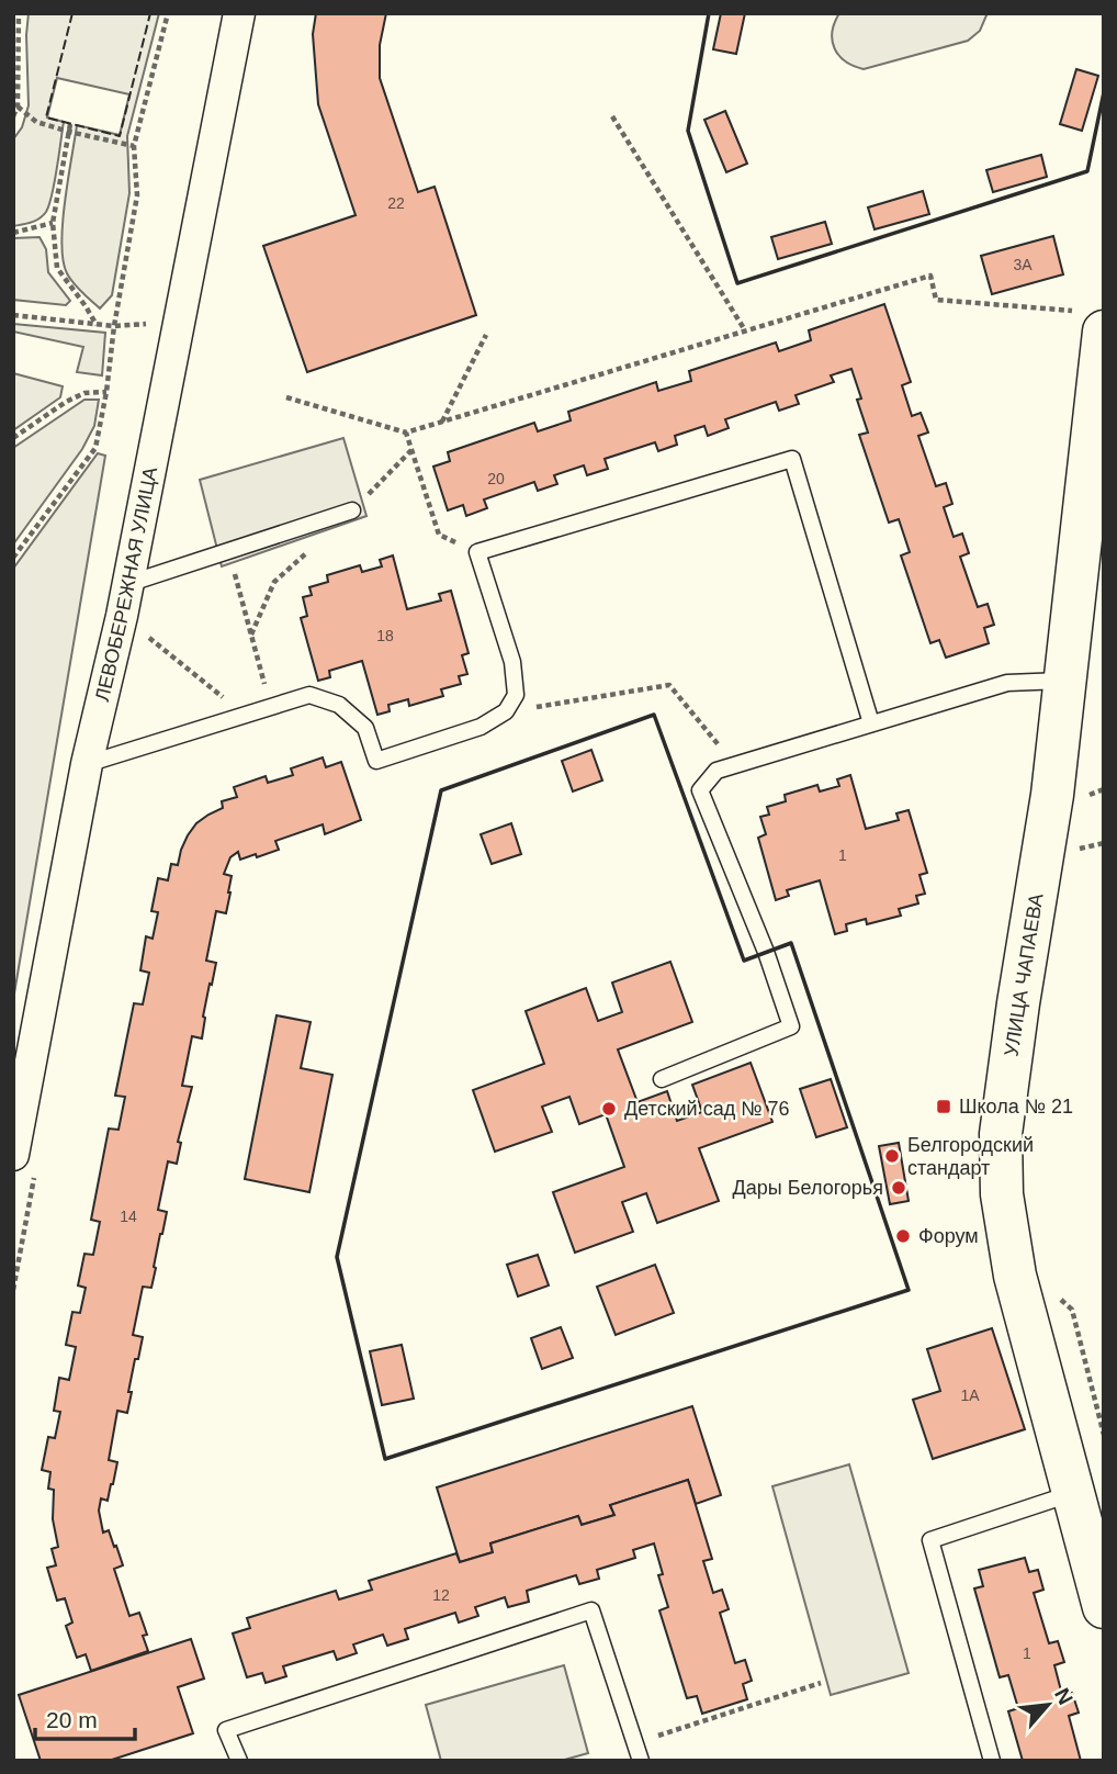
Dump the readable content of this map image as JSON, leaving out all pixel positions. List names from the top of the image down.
{
  "streets": {
    "street": ["ЛЕВОБЕРЕЖНАЯ УЛИЦА", "УЛИЦА ЧАПАЕВА"]
  },
  "places": {
    "transit": ["Школа № 21"],
    "other": [
      "Детский сад № 76",
      "Белгородский стандарт",
      "Дары Белогорья",
      "Форум"
    ]
  },
  "house_numbers": [
    "22",
    "3А",
    "20",
    "18",
    "1",
    "14",
    "1А",
    "12",
    "1"
  ],
  "scale_bar": "20 m",
  "north": "top right"
}
